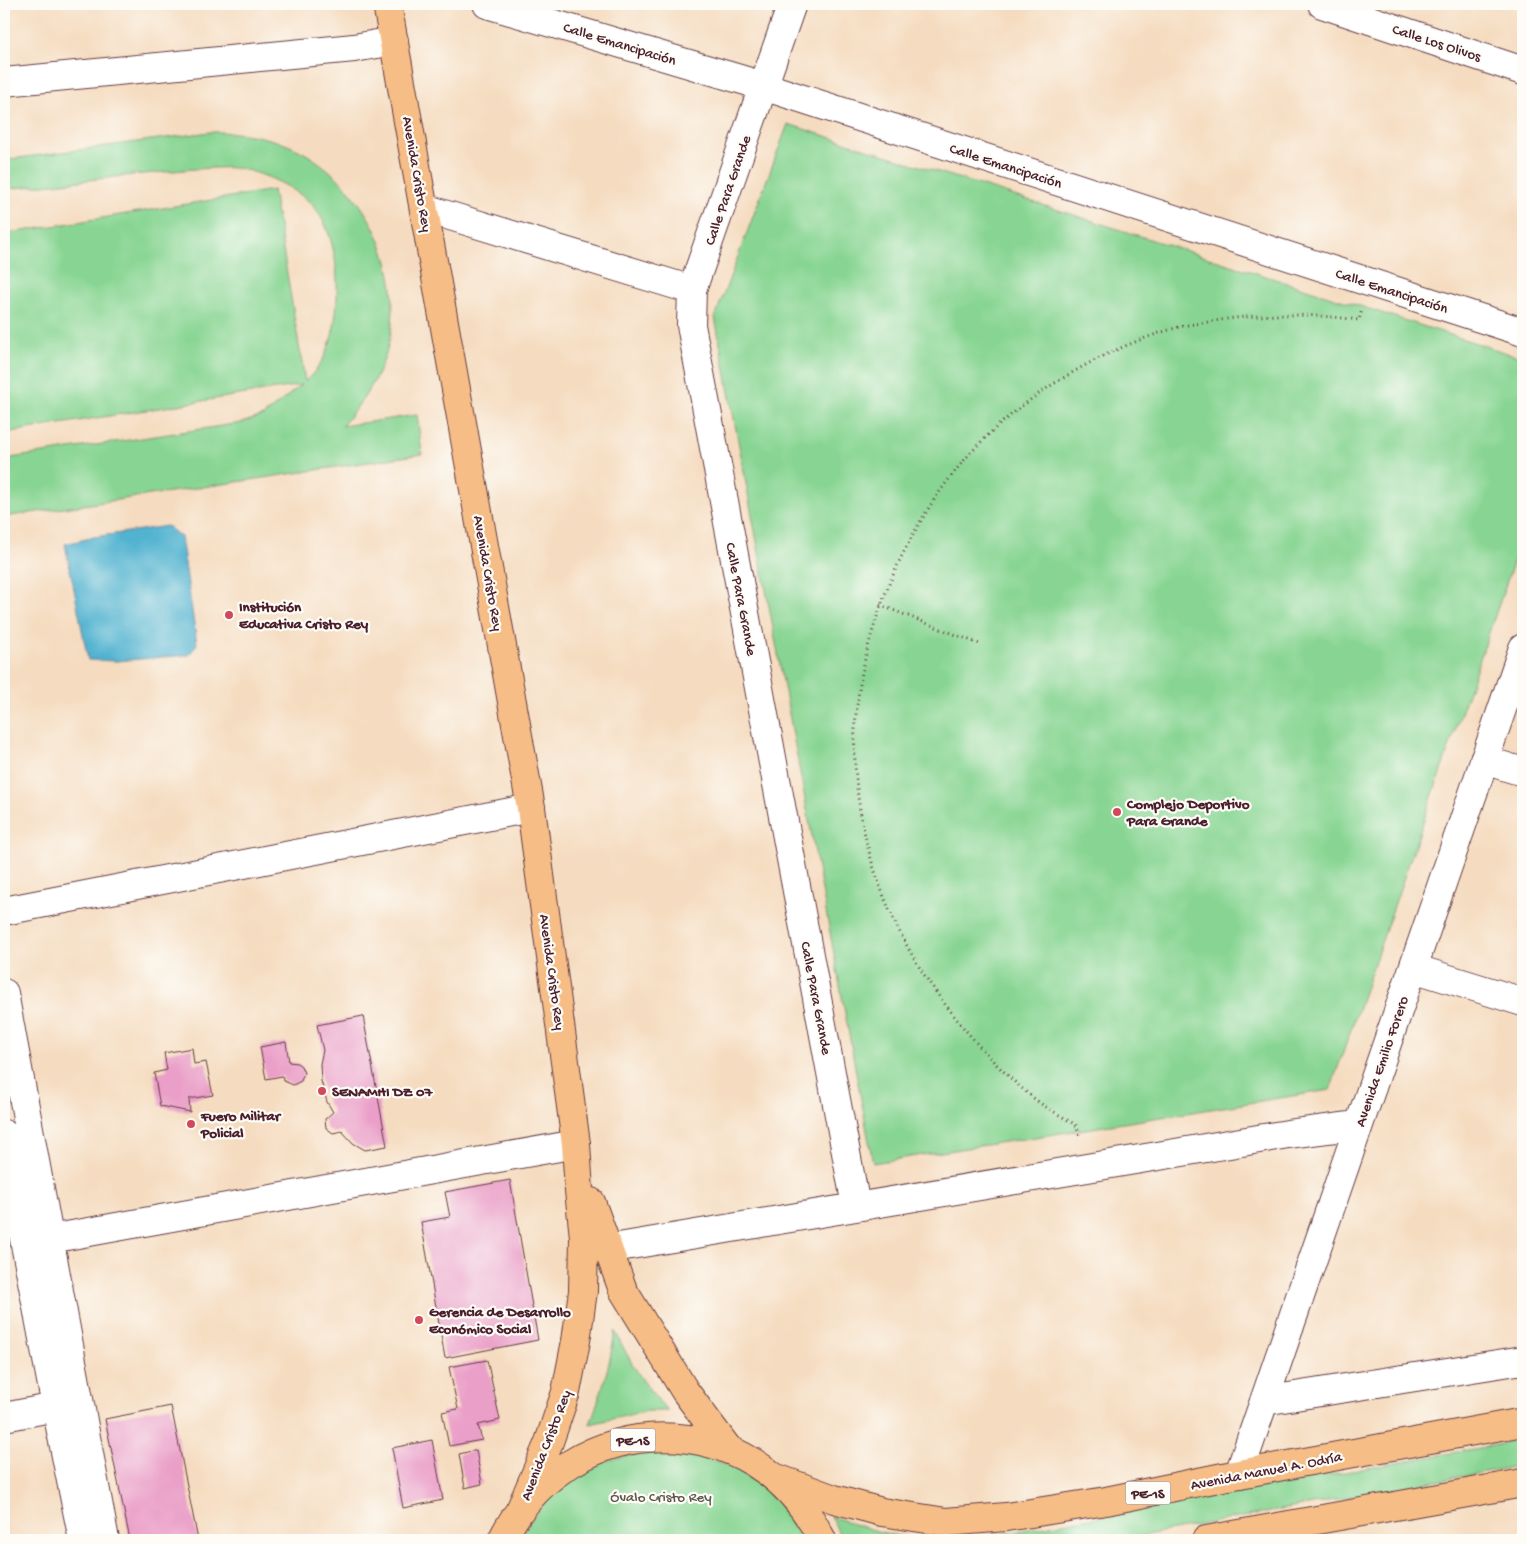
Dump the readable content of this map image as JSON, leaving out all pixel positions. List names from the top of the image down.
{
  "streets": {
    "main road": ["Avenida Cristo Rey", "PE-1S", "Avenida Manuel A. Odría"],
    "street": [
      "Calle Los Olivos",
      "Calle Emancipación",
      "Calle Para Grande",
      "Avenida Emilio Forero"
    ]
  },
  "crossings": [
    ["Calle Emancipación", "Calle Para Grande"],
    ["Avenida Cristo Rey", "PE-1S"],
    ["Avenida Emilio Forero", "Avenida Manuel A. Odría"],
    ["PE-1S", "Avenida Manuel A. Odría"]
  ],
  "parks": ["Óvalo Cristo Rey"],
  "places": [
    "Institución Educativa Cristo Rey",
    "Complejo Deportivo Para Grande",
    "SENAMHI DZ 07",
    "Fuero Militar Policial",
    "Gerencia de Desarrollo Económico Social"
  ]
}
